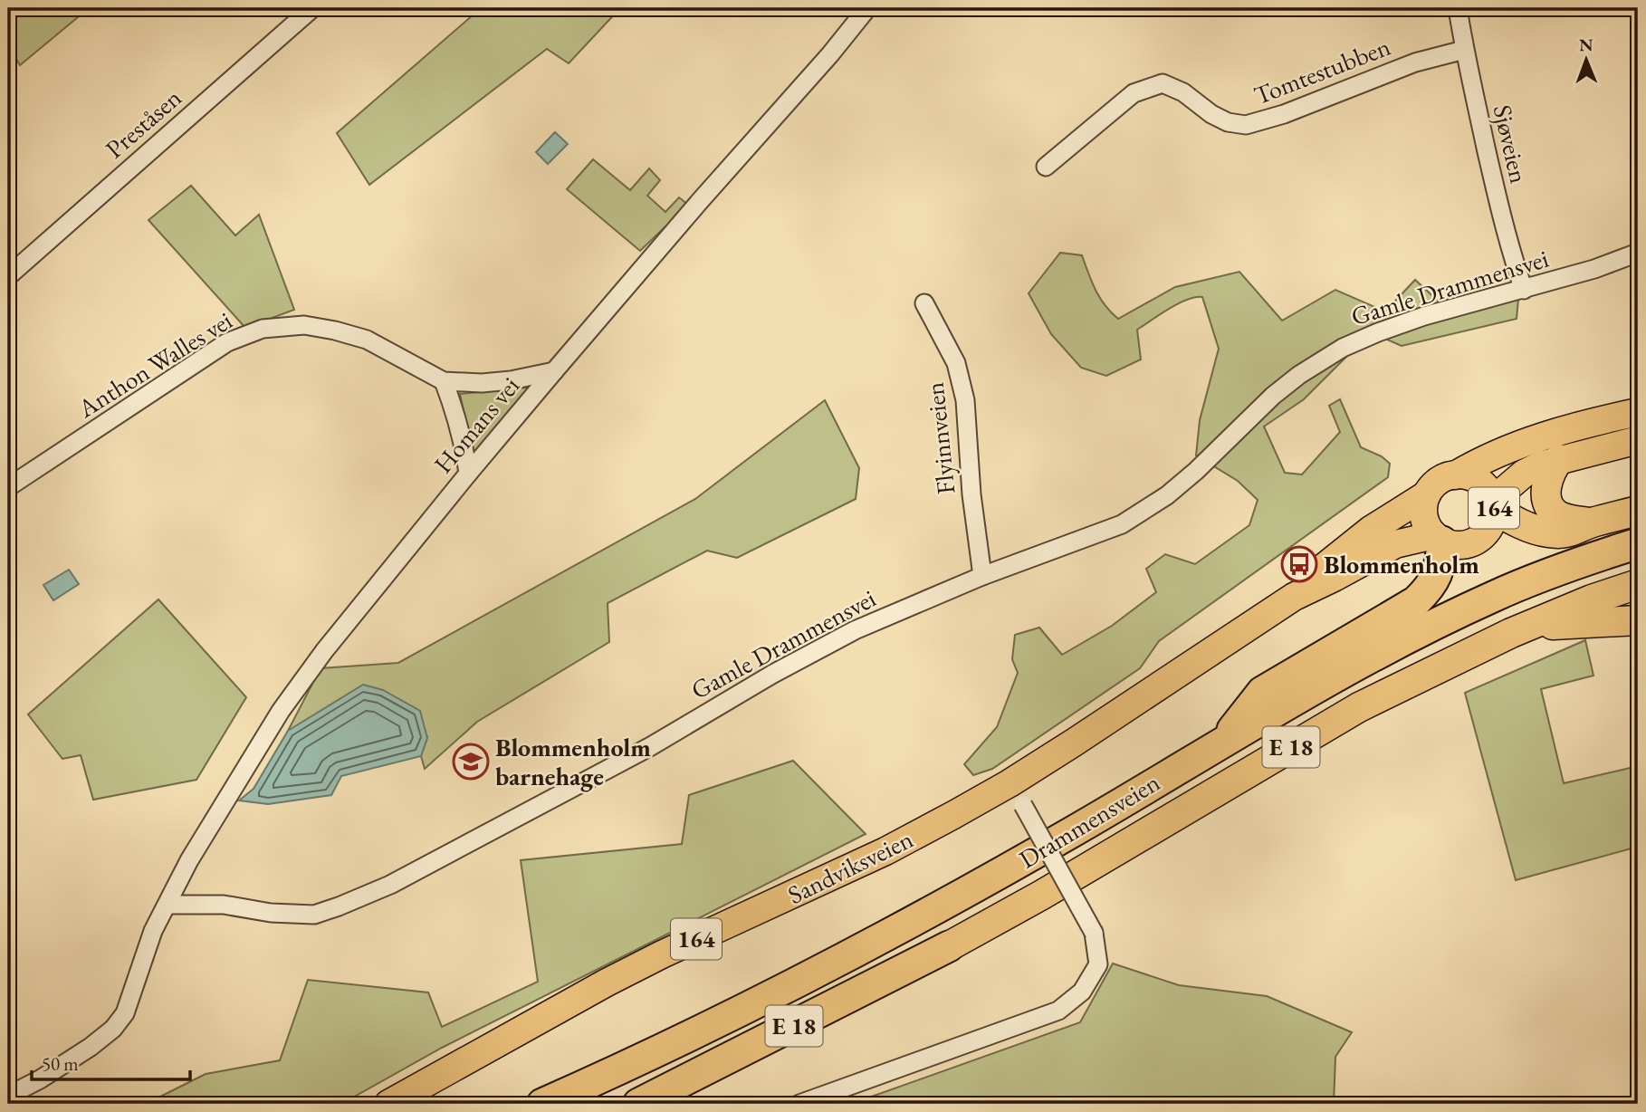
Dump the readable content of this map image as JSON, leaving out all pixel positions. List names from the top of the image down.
{
  "streets": {
    "highway": ["E 18", "Drammensveien"],
    "main road": ["164", "Sandviksveien"],
    "street": [
      "Tomtestubben",
      "Preståsen",
      "Sjøveien",
      "Gamle Drammensvei",
      "Anthon Walles vei",
      "Homans vei",
      "Flyinnveien"
    ]
  },
  "crossings": [
    ["Tomtestubben", "Sjøveien"],
    ["Sjøveien", "Gamle Drammensvei"],
    ["Gamle Drammensvei", "Homans vei"],
    ["Gamle Drammensvei", "Flyinnveien"],
    ["Anthon Walles vei", "Homans vei"],
    ["164", "E 18"],
    ["164", "Sandviksveien"],
    ["E 18", "Drammensveien"],
    ["E 18", "Sandviksveien"]
  ],
  "places": {
    "bus stop": ["Blommenholm"],
    "school or university": ["Blommenholm barnehage"]
  },
  "scale_bar": "50 m",
  "north": "top"
}
